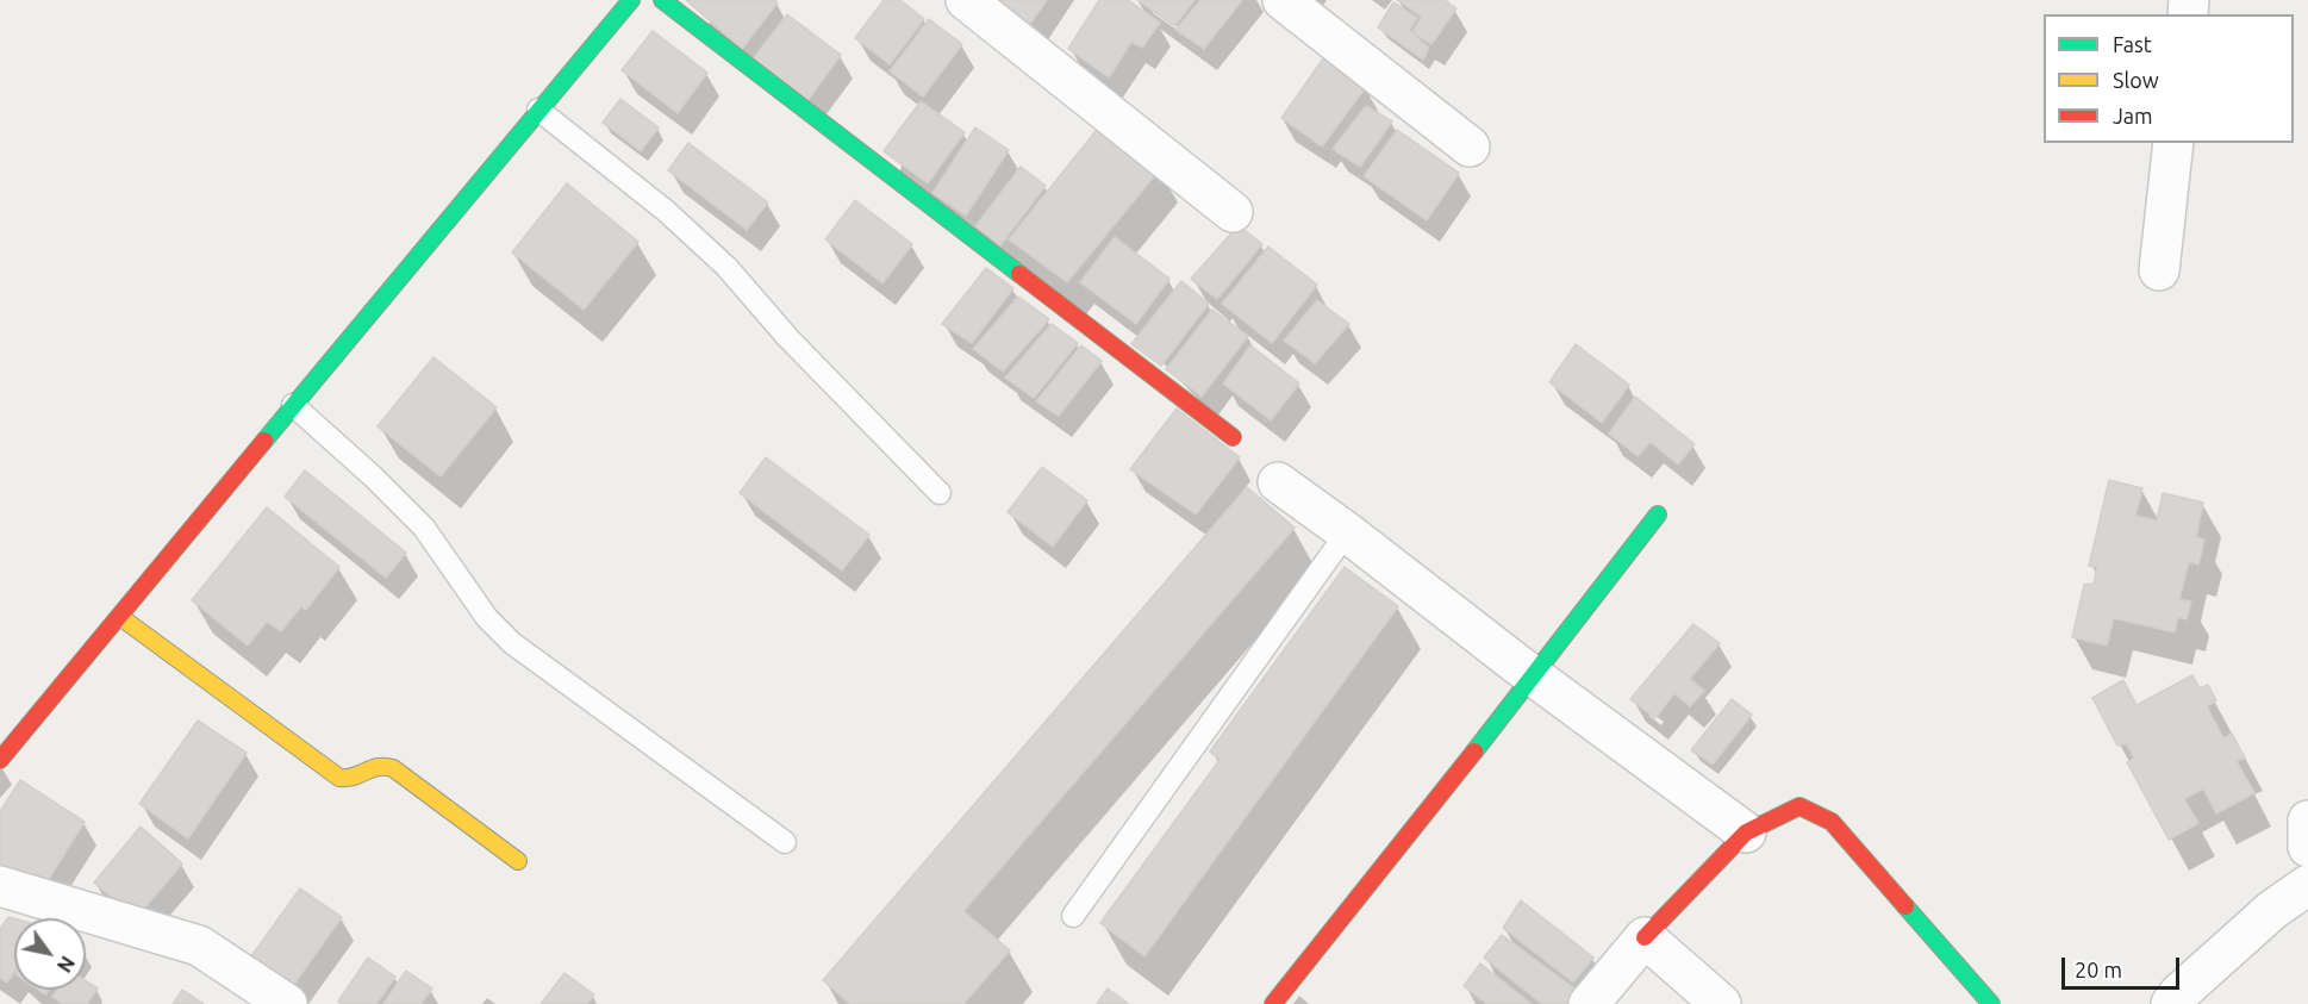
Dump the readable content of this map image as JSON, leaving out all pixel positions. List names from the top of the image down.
{
  "legend": ["Fast", "Slow", "Jam"],
  "scale_bar": "20 m",
  "north": "bottom right"
}
